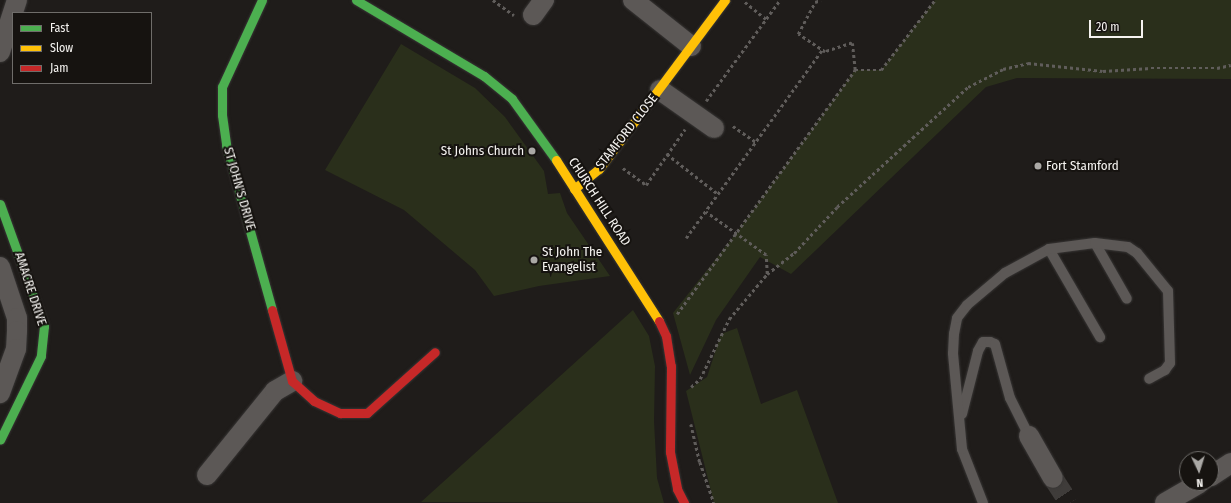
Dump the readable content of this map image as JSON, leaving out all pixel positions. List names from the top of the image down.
{
  "streets": {
    "street": [
      "STAMFORD CLOSE",
      "ST JOHN'S DRIVE",
      "CHURCH HILL ROAD",
      "AMACRE DRIVE"
    ]
  },
  "crossings": [
    ["STAMFORD CLOSE", "CHURCH HILL ROAD"]
  ],
  "places": ["St Johns Church", "Fort Stamford", "St John The Evangelist"],
  "legend": ["Fast", "Slow", "Jam"],
  "scale_bar": "20 m",
  "north": "bottom"
}
